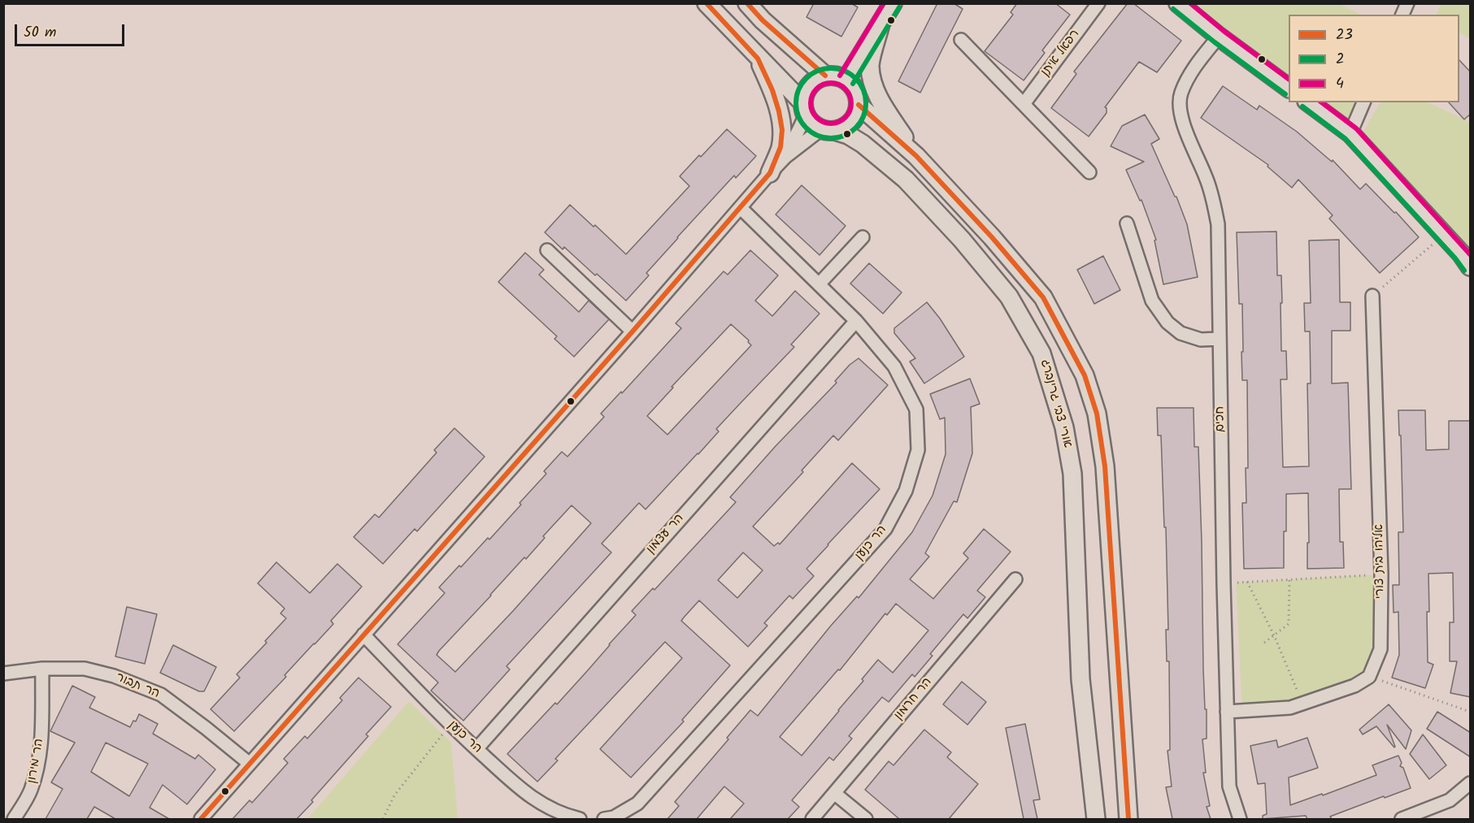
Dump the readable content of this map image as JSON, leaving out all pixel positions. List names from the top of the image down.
{
  "streets": {
    "main road": ["אורי צבי גרינברג"],
    "street": [
      "רפאל איתן",
      "חכים",
      "הר עצמון",
      "הר כנען",
      "אליהו בית צורי",
      "הר תבור",
      "הר חרמון",
      "הר מירון"
    ]
  },
  "crossings": [
    ["הר עצמון", "הר כנען"],
    ["הר תבור", "הר מירון"]
  ],
  "lines": ["transit line 23", "transit line 4", "transit line 2"],
  "legend": ["23", "2", "4"],
  "scale_bar": "50 m"
}
